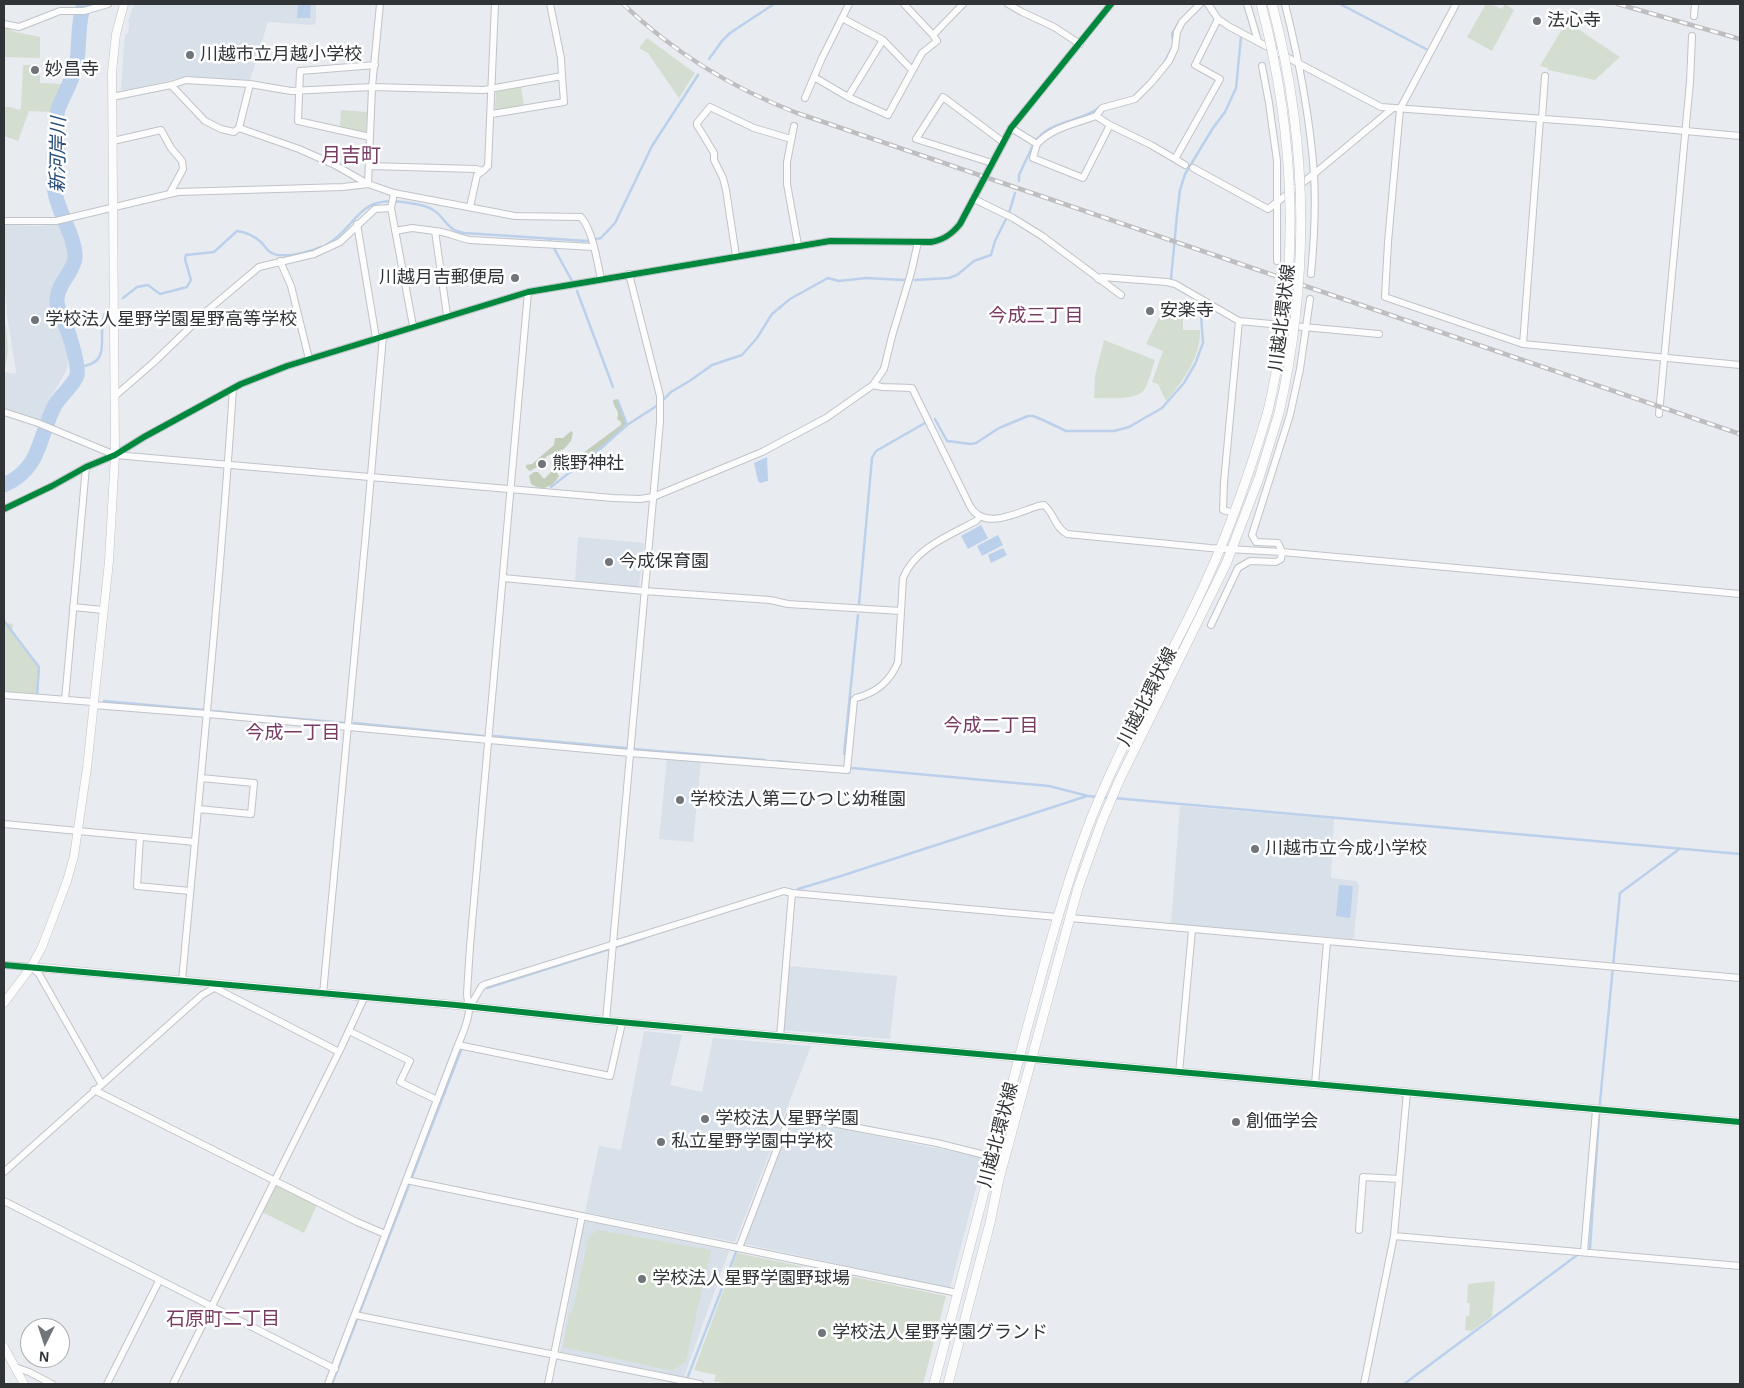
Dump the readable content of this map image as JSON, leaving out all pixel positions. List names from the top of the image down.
{
  "streets": {
    "main road": ["川越北環状線"]
  },
  "districts": [
    "月吉町",
    "今成三丁目",
    "今成二丁目",
    "今成一丁目",
    "石原町二丁目"
  ],
  "water": ["新河岸川"],
  "places": [
    "法心寺",
    "川越市立月越小学校",
    "妙昌寺",
    "川越月吉郵便局",
    "安楽寺",
    "学校法人星野学園星野高等学校",
    "熊野神社",
    "今成保育園",
    "学校法人第二ひつじ幼稚園",
    "川越市立今成小学校",
    "学校法人星野学園",
    "創価学会",
    "私立星野学園中学校",
    "学校法人星野学園野球場",
    "学校法人星野学園グランド"
  ],
  "north": "bottom"
}
